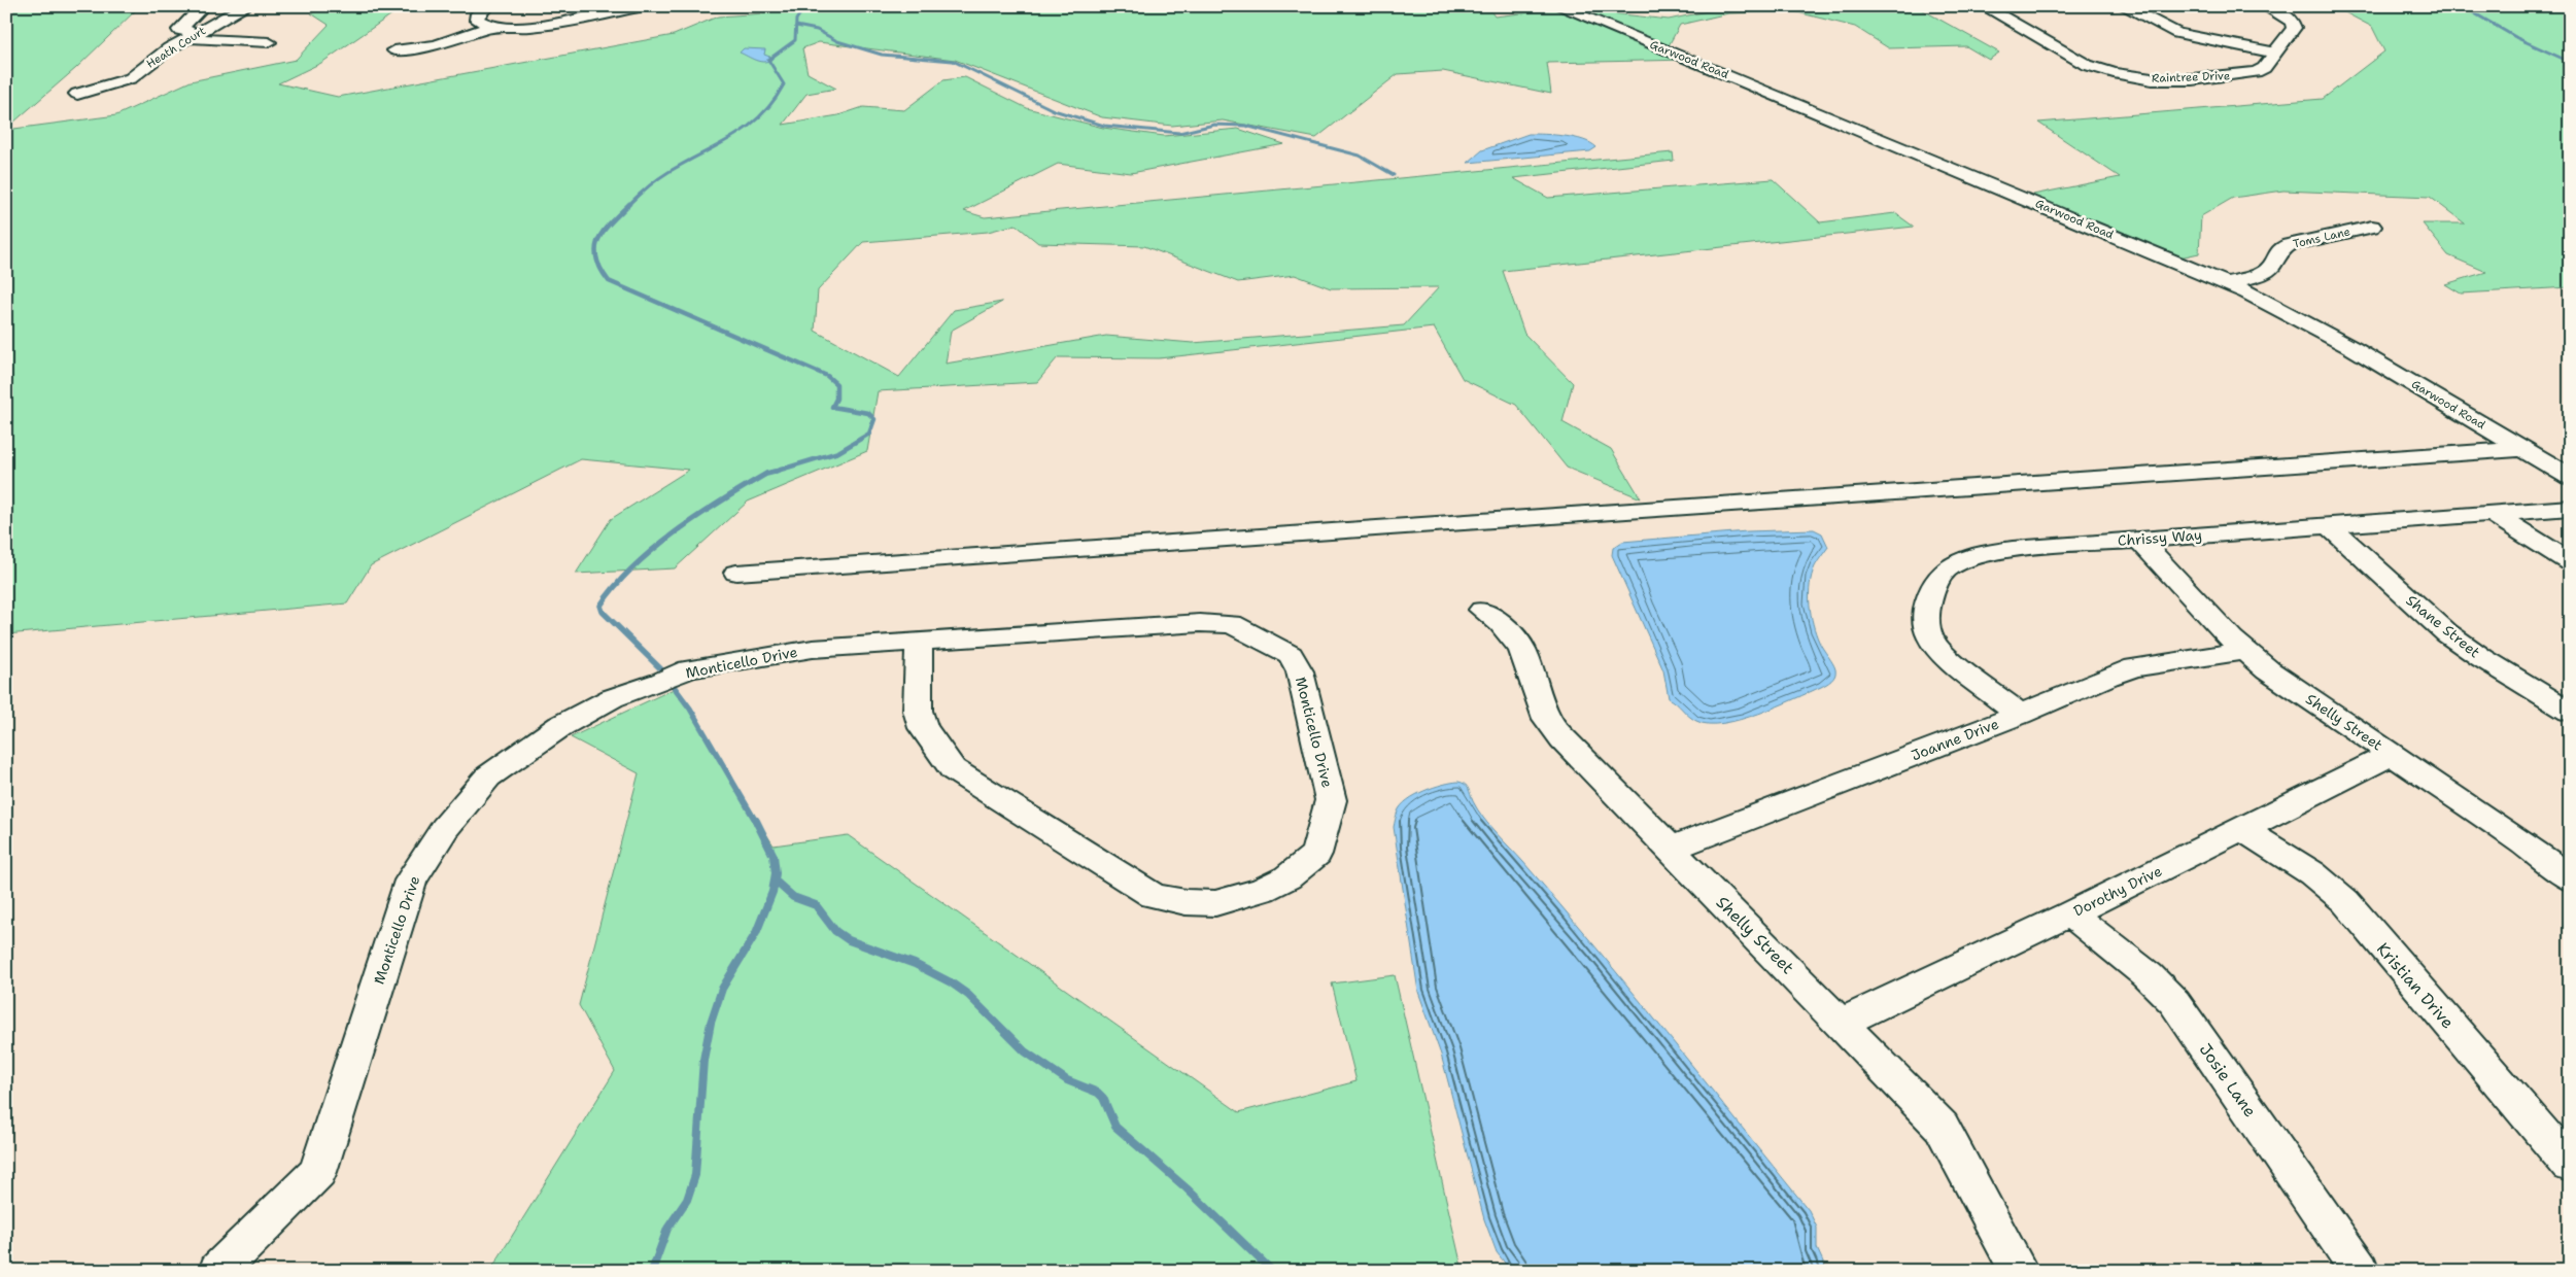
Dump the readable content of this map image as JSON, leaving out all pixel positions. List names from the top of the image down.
{
  "streets": {
    "street": [
      "Heath Court",
      "Garwood Road",
      "Raintree Drive",
      "Toms Lane",
      "Chrissy Way",
      "Shane Street",
      "Monticello Drive",
      "Shelly Street",
      "Joanne Drive",
      "Dorothy Drive",
      "Kristian Drive",
      "Josie Lane"
    ]
  },
  "crossings": [
    ["Garwood Road", "Toms Lane"],
    ["Chrissy Way", "Shane Street"],
    ["Chrissy Way", "Shelly Street"],
    ["Chrissy Way", "Joanne Drive"],
    ["Shelly Street", "Joanne Drive"],
    ["Shelly Street", "Dorothy Drive"],
    ["Dorothy Drive", "Kristian Drive"],
    ["Dorothy Drive", "Josie Lane"]
  ]
}
